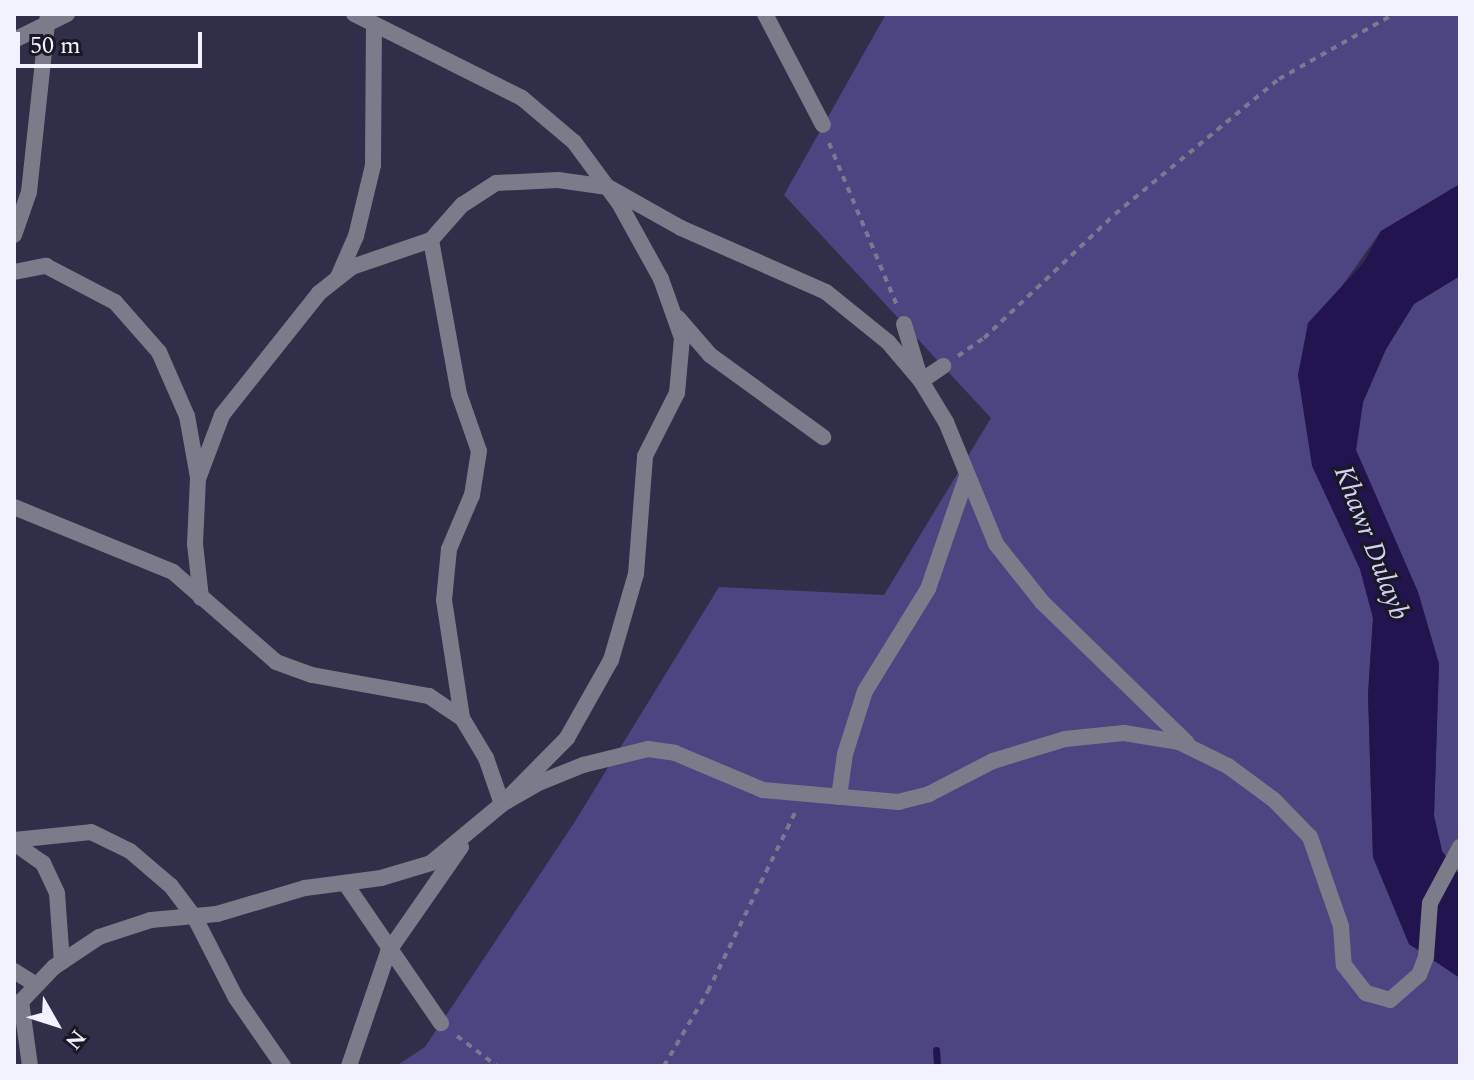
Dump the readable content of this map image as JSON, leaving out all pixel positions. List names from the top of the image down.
{
  "water": ["Khawr Dulayb"],
  "scale_bar": "50 m",
  "north": "bottom right"
}
